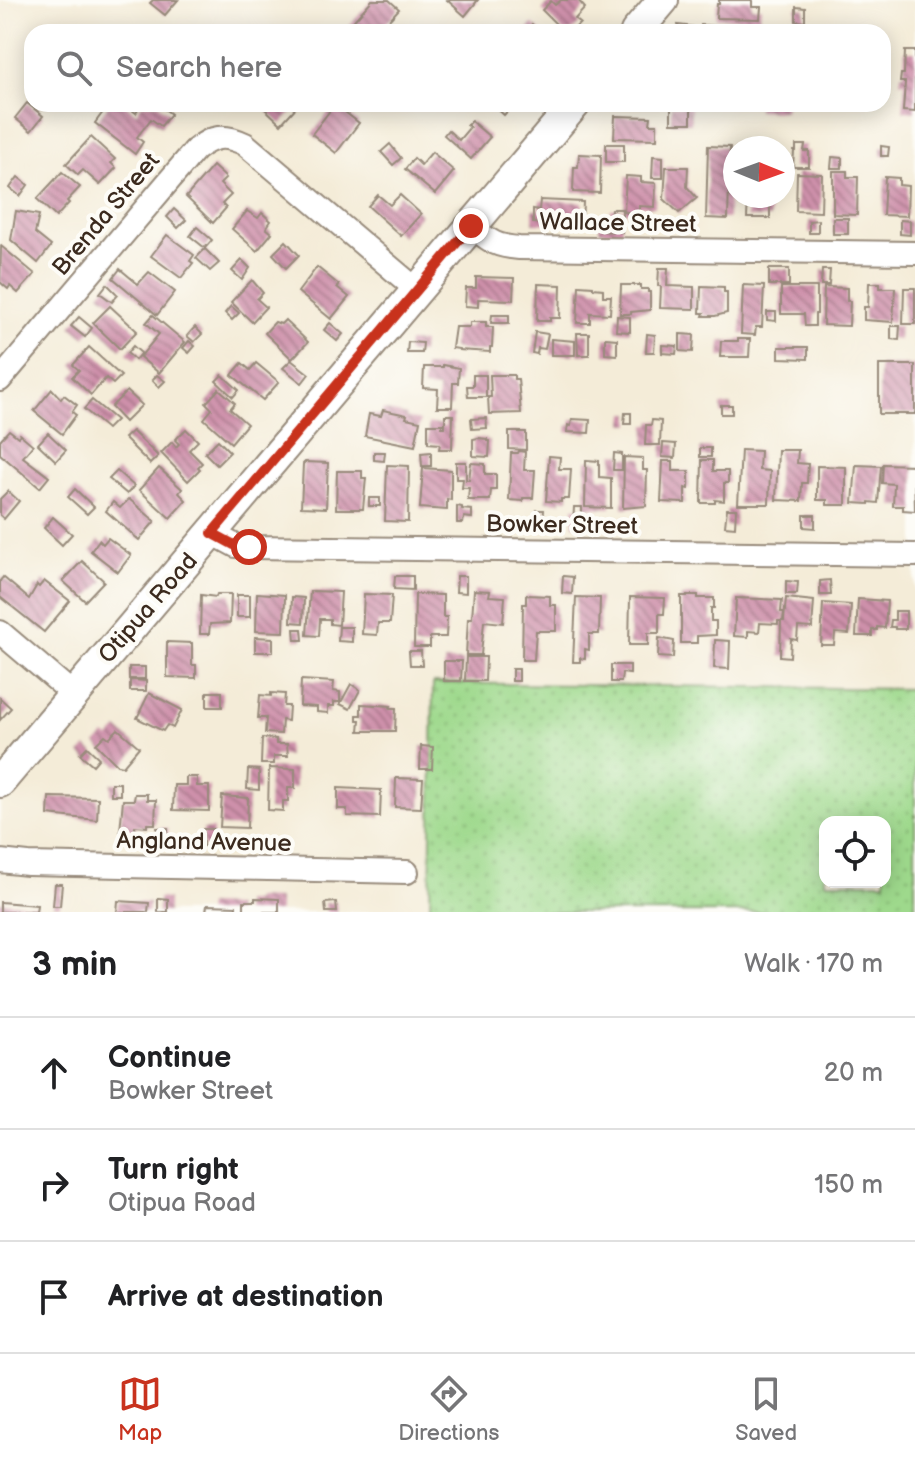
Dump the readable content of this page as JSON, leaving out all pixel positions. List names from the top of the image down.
{
  "streets": {
    "street": [
      "Brenda Street",
      "Wallace Street",
      "Bowker Street",
      "Otipua Road",
      "Angland Avenue"
    ]
  },
  "crossings": [
    ["Brenda Street", "Otipua Road"],
    ["Wallace Street", "Otipua Road"],
    ["Bowker Street", "Otipua Road"]
  ],
  "north": "right",
  "page": {
    "search": "Search here",
    "heading": ["3 min", "Walk · 170 m"],
    "list": [
      ["Continue", "Bowker Street", "20 m"],
      ["Turn right", "Otipua Road", "150 m"],
      "Arrive at destination"
    ],
    "nav": ["Map", "Directions", "Saved"]
  }
}
